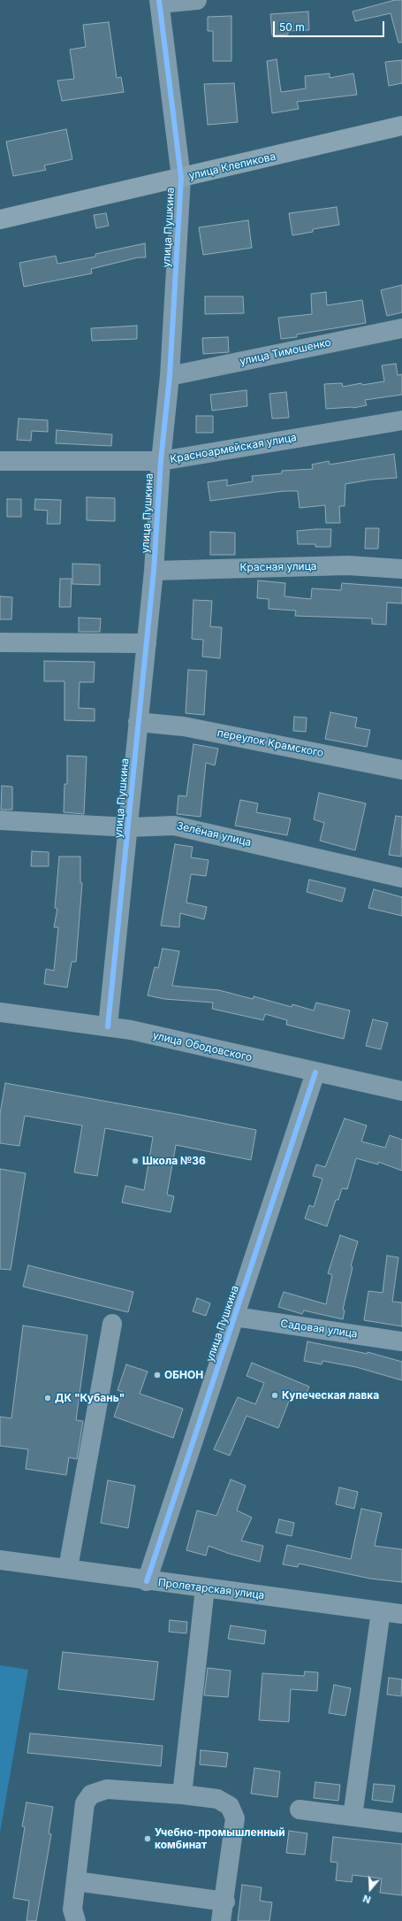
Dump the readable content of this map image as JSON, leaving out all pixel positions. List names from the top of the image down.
{
  "streets": {
    "main road": ["улица Клепикова"],
    "street": [
      "улица Пушкина",
      "улица Тимошенко",
      "Красноармейская улица",
      "Красная улица",
      "переулок Крамского",
      "Зелёная улица",
      "улица Ободовского",
      "Садовая улица",
      "Пролетарская улица"
    ]
  },
  "crossings": [
    ["улица Клепикова", "улица Пушкина"],
    ["улица Пушкина", "улица Тимошенко"],
    ["улица Пушкина", "Красноармейская улица"],
    ["улица Пушкина", "Красная улица"],
    ["улица Пушкина", "переулок Крамского"],
    ["улица Пушкина", "Зелёная улица"],
    ["улица Пушкина", "улица Ободовского"],
    ["улица Пушкина", "Садовая улица"],
    ["улица Пушкина", "Пролетарская улица"]
  ],
  "places": [
    "Школа №36",
    "ОБНОН",
    "Купеческая лавка",
    "ДК \"Кубань\"",
    "Учебно-промышленный комбинат"
  ],
  "scale_bar": "50 m",
  "north": "bottom"
}
